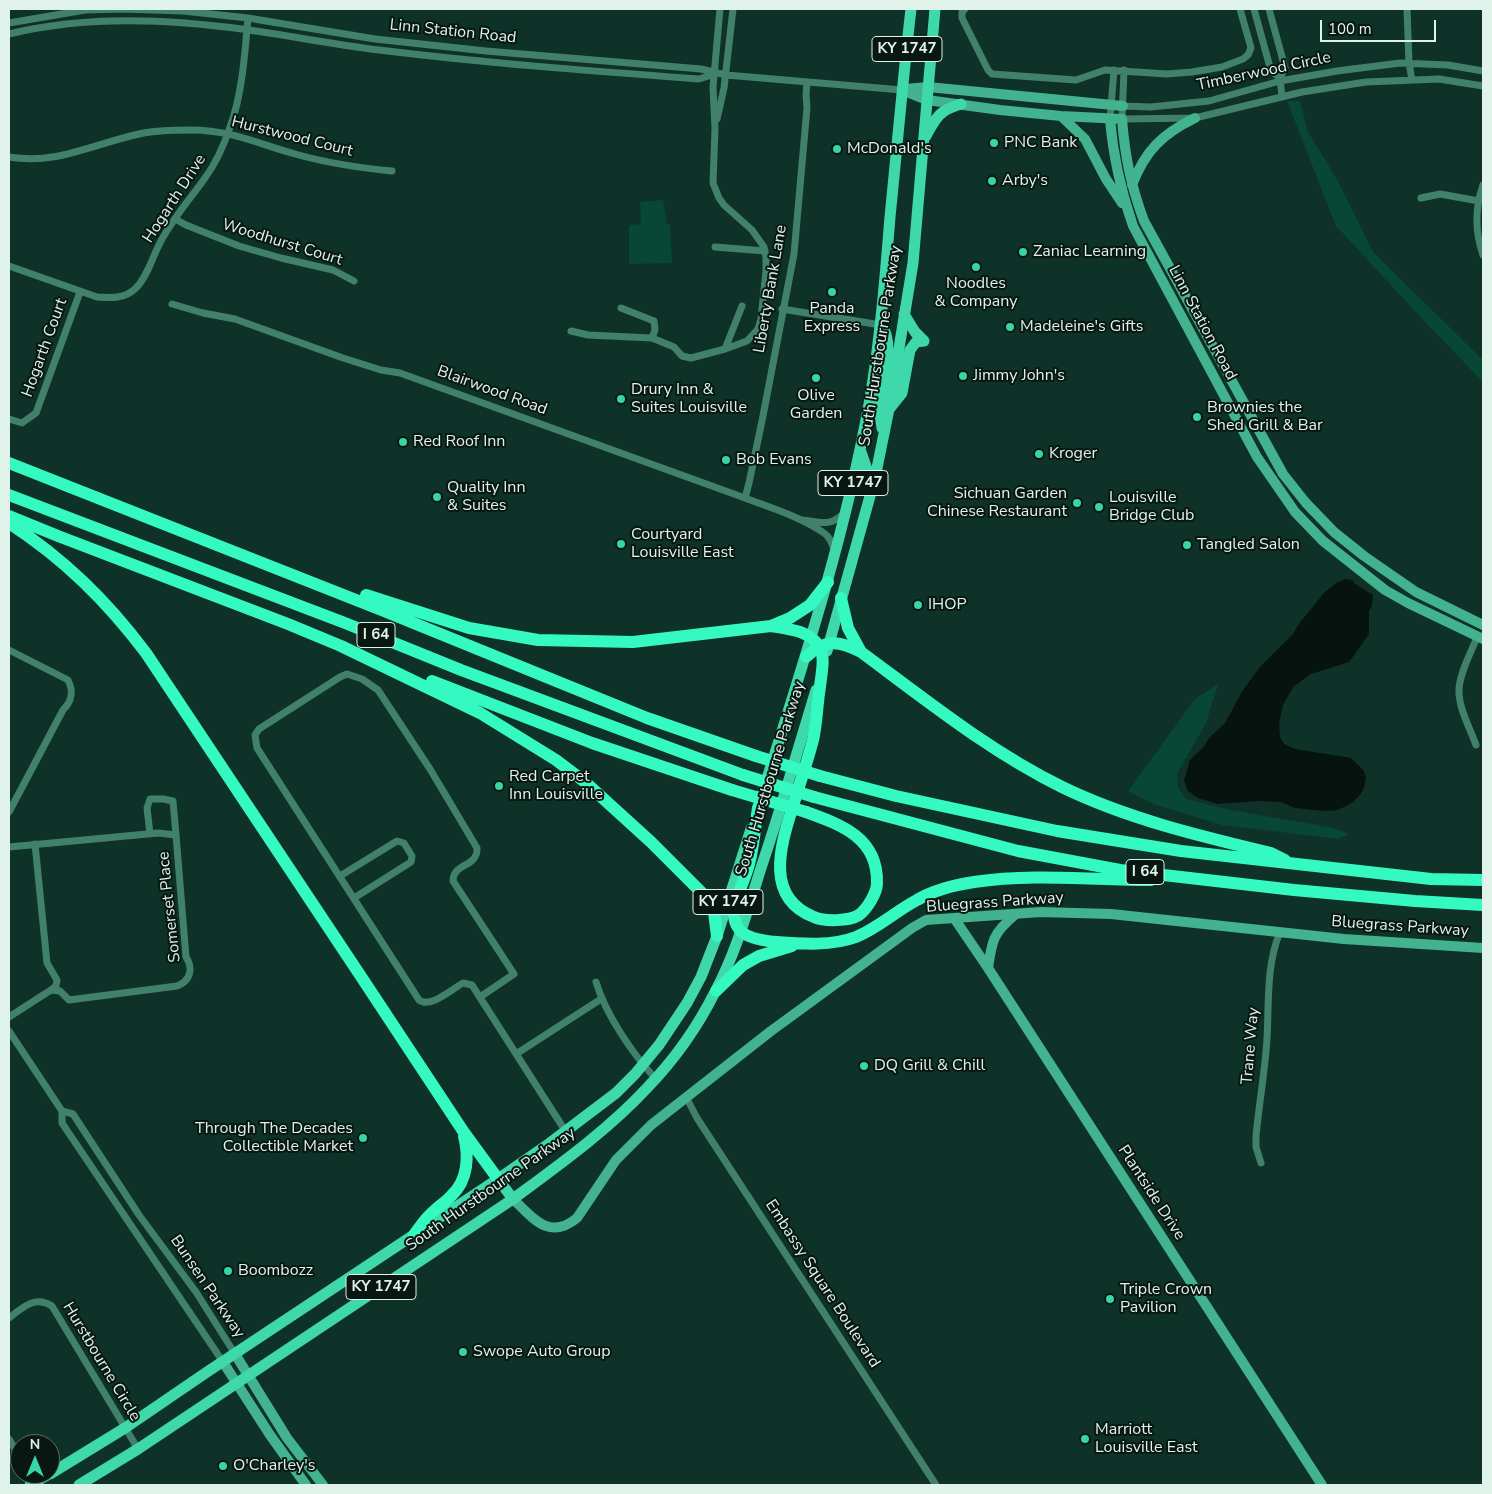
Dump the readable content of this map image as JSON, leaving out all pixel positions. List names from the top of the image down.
{
  "streets": {
    "highway": ["I 64"],
    "main road": ["KY 1747", "South Hurstbourne Parkway"],
    "street": [
      "Linn Station Road",
      "Timberwood Circle",
      "Hurstwood Court",
      "Hogarth Drive",
      "Woodhurst Court",
      "Liberty Bank Lane",
      "Hogarth Court",
      "Blairwood Road",
      "Bluegrass Parkway",
      "Somerset Place",
      "Trane Way",
      "Plantside Drive",
      "Embassy Square Boulevard",
      "Bunsen Parkway",
      "Hurstbourne Circle"
    ]
  },
  "crossings": [
    ["Linn Station Road", "Timberwood Circle"],
    ["Linn Station Road", "Hogarth Drive"],
    ["Linn Station Road", "Liberty Bank Lane"],
    ["Linn Station Road", "South Hurstbourne Parkway"],
    ["Hurstwood Court", "Hogarth Drive"],
    ["Hogarth Drive", "Woodhurst Court"],
    ["Hogarth Drive", "Hogarth Court"],
    ["Liberty Bank Lane", "Blairwood Road"],
    ["South Hurstbourne Parkway", "Blairwood Road"],
    ["South Hurstbourne Parkway", "Bluegrass Parkway"],
    ["South Hurstbourne Parkway", "Bunsen Parkway"],
    ["South Hurstbourne Parkway", "Hurstbourne Circle"],
    ["Bluegrass Parkway", "Trane Way"],
    ["Bluegrass Parkway", "Plantside Drive"],
    ["Bluegrass Parkway", "Embassy Square Boulevard"]
  ],
  "places": [
    "PNC Bank",
    "McDonald's",
    "Arby's",
    "Zaniac Learning",
    "Noodles & Company",
    "Panda Express",
    "Madeleine's Gifts",
    "Jimmy John's",
    "Olive Garden",
    "Drury Inn & Suites Louisville",
    "Brownies the Shed Grill & Bar",
    "Red Roof Inn",
    "Kroger",
    "Bob Evans",
    "Quality Inn & Suites",
    "Sichuan Garden Chinese Restaurant",
    "Louisville Bridge Club",
    "Courtyard Louisville East",
    "Tangled Salon",
    "IHOP",
    "Red Carpet Inn Louisville",
    "DQ Grill & Chill",
    "Through The Decades Collectible Market",
    "Boombozz",
    "Triple Crown Pavilion",
    "Swope Auto Group",
    "Marriott Louisville East",
    "O'Charley's"
  ],
  "scale_bar": "100 m",
  "north": "top"
}
